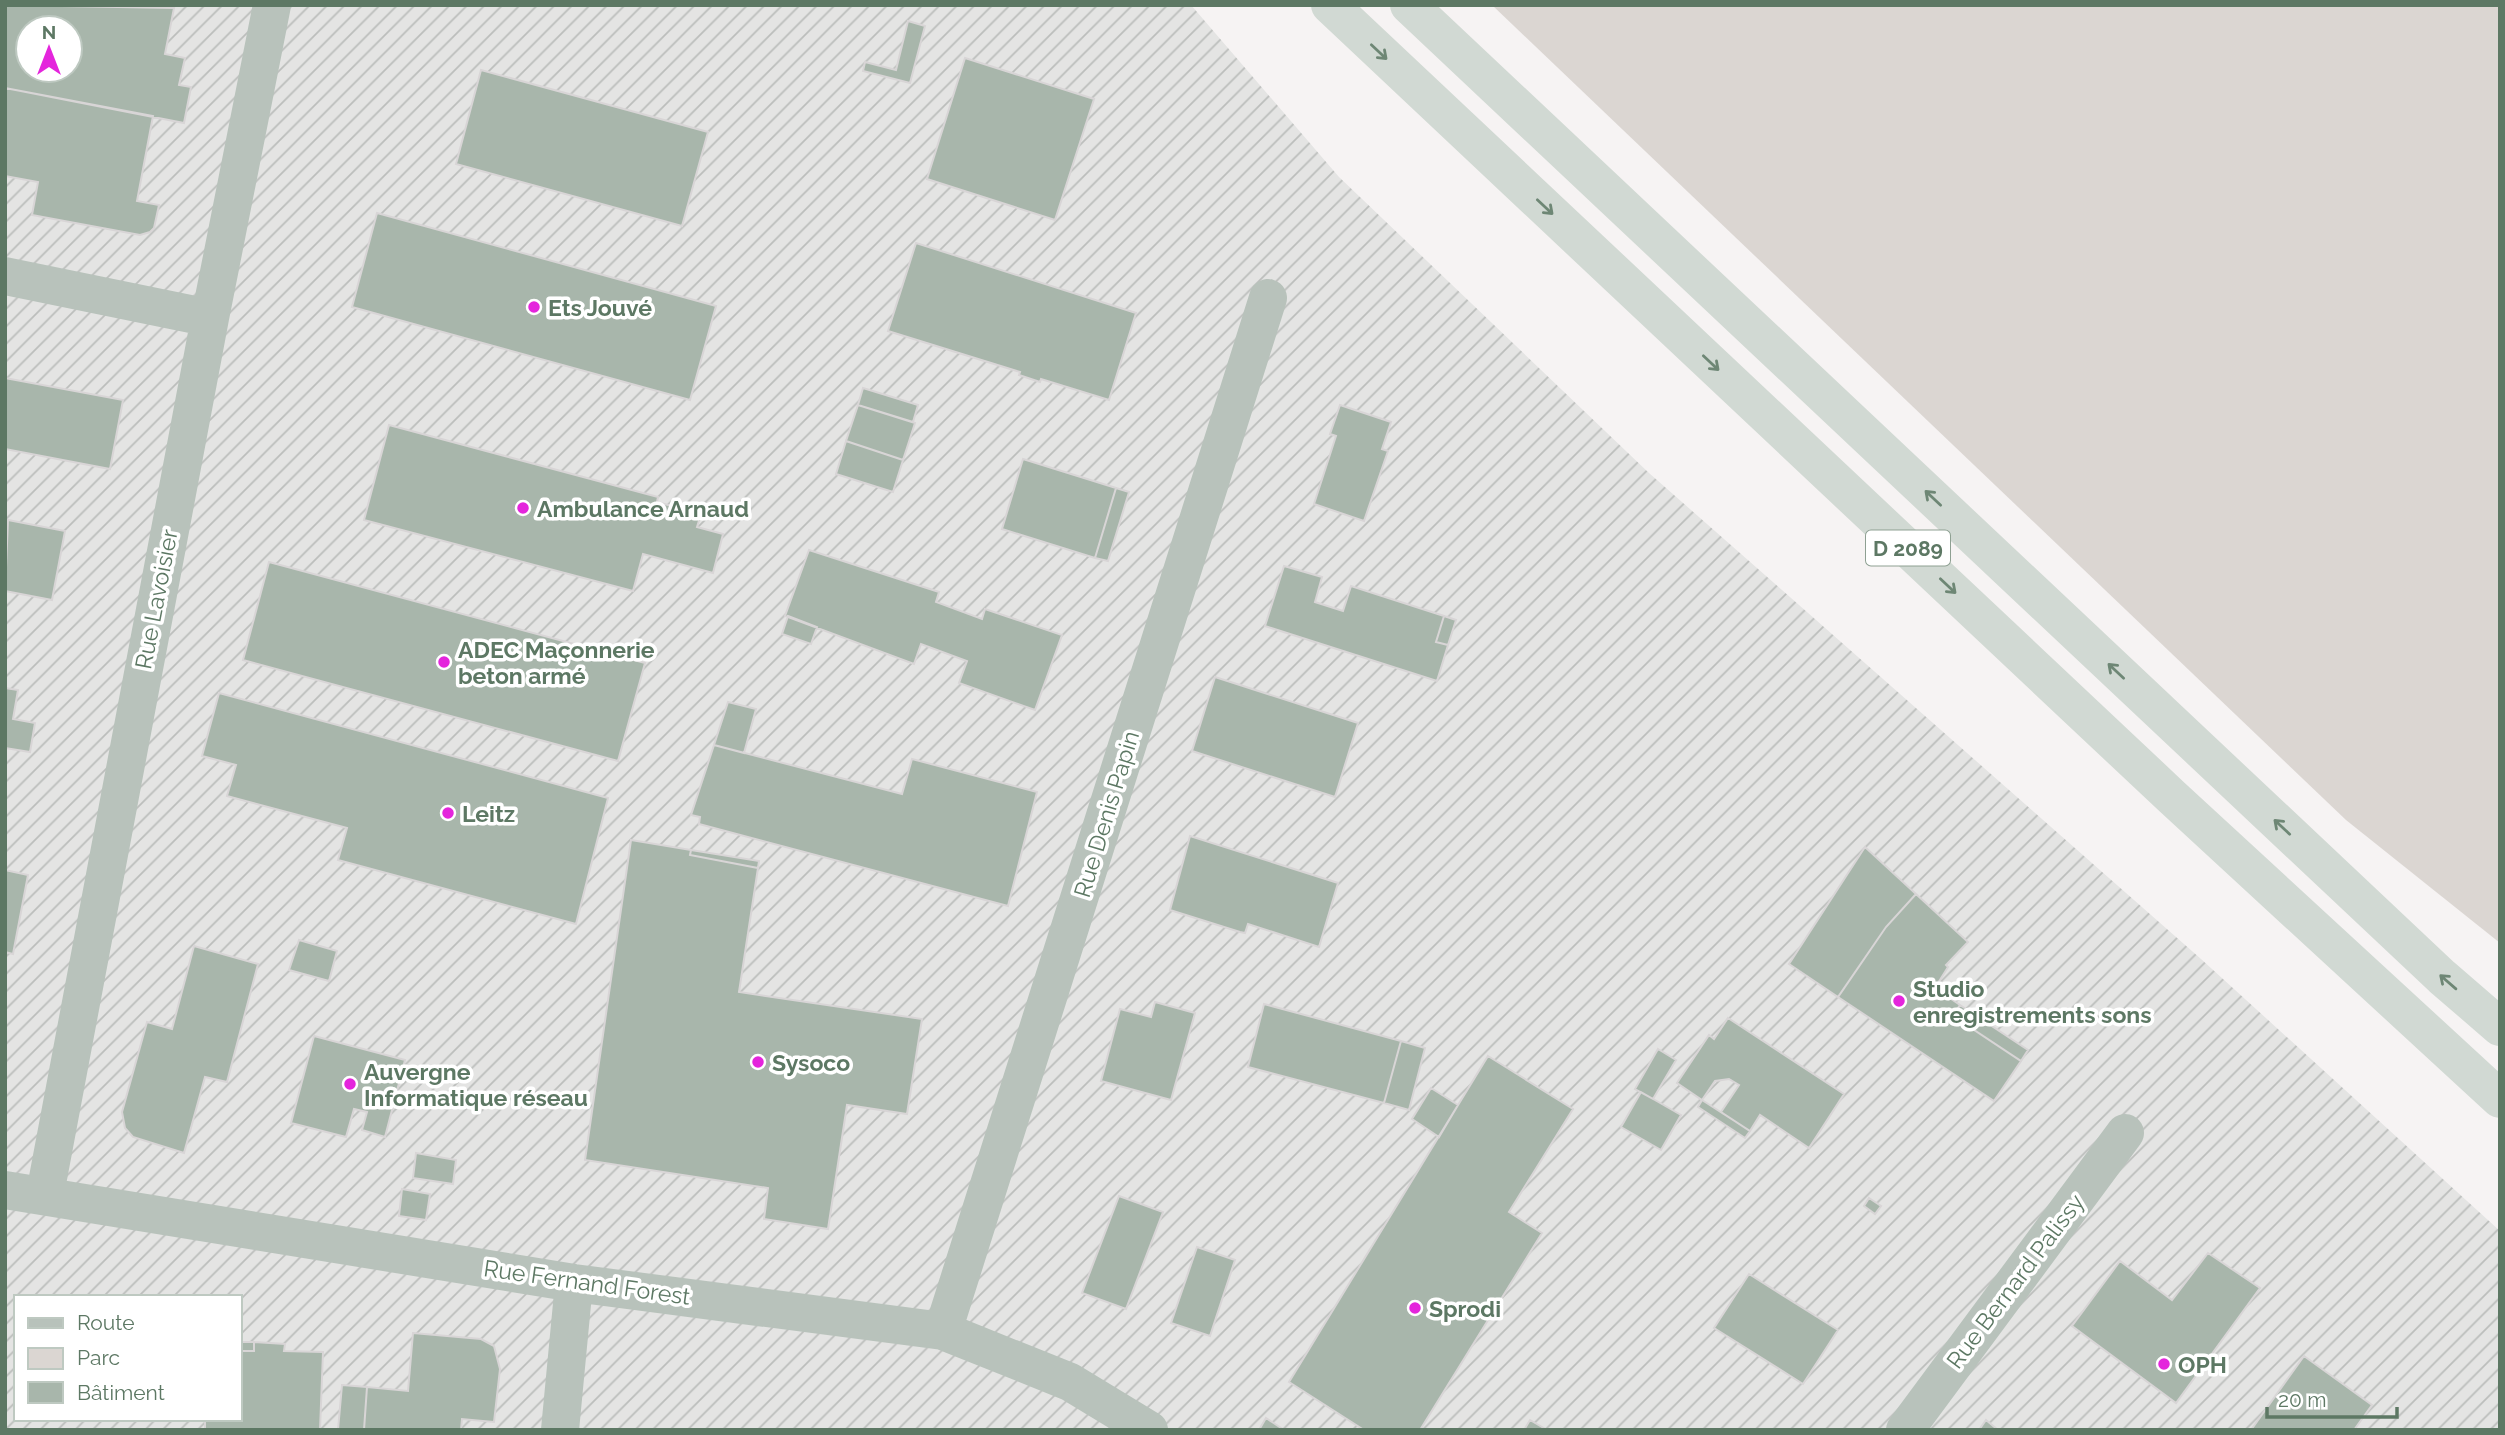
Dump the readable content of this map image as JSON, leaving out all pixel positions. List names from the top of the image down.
{
  "streets": {
    "highway": ["D 2089"],
    "street": [
      "Rue Lavoisier",
      "Rue Denis Papin",
      "Rue Bernard Palissy",
      "Rue Fernand Forest"
    ]
  },
  "crossings": [
    ["Rue Lavoisier", "Rue Fernand Forest"],
    ["Rue Denis Papin", "Rue Fernand Forest"]
  ],
  "places": [
    "Ets Jouvé",
    "Ambulance Arnaud",
    "ADEC Maçonnerie beton armé",
    "Leitz",
    "Studio enregistrements sons",
    "Sysoco",
    "Auvergne Informatique réseau",
    "Sprodi",
    "OPH"
  ],
  "legend": ["Route", "Parc", "Bâtiment"],
  "scale_bar": "20 m",
  "north": "top"
}
